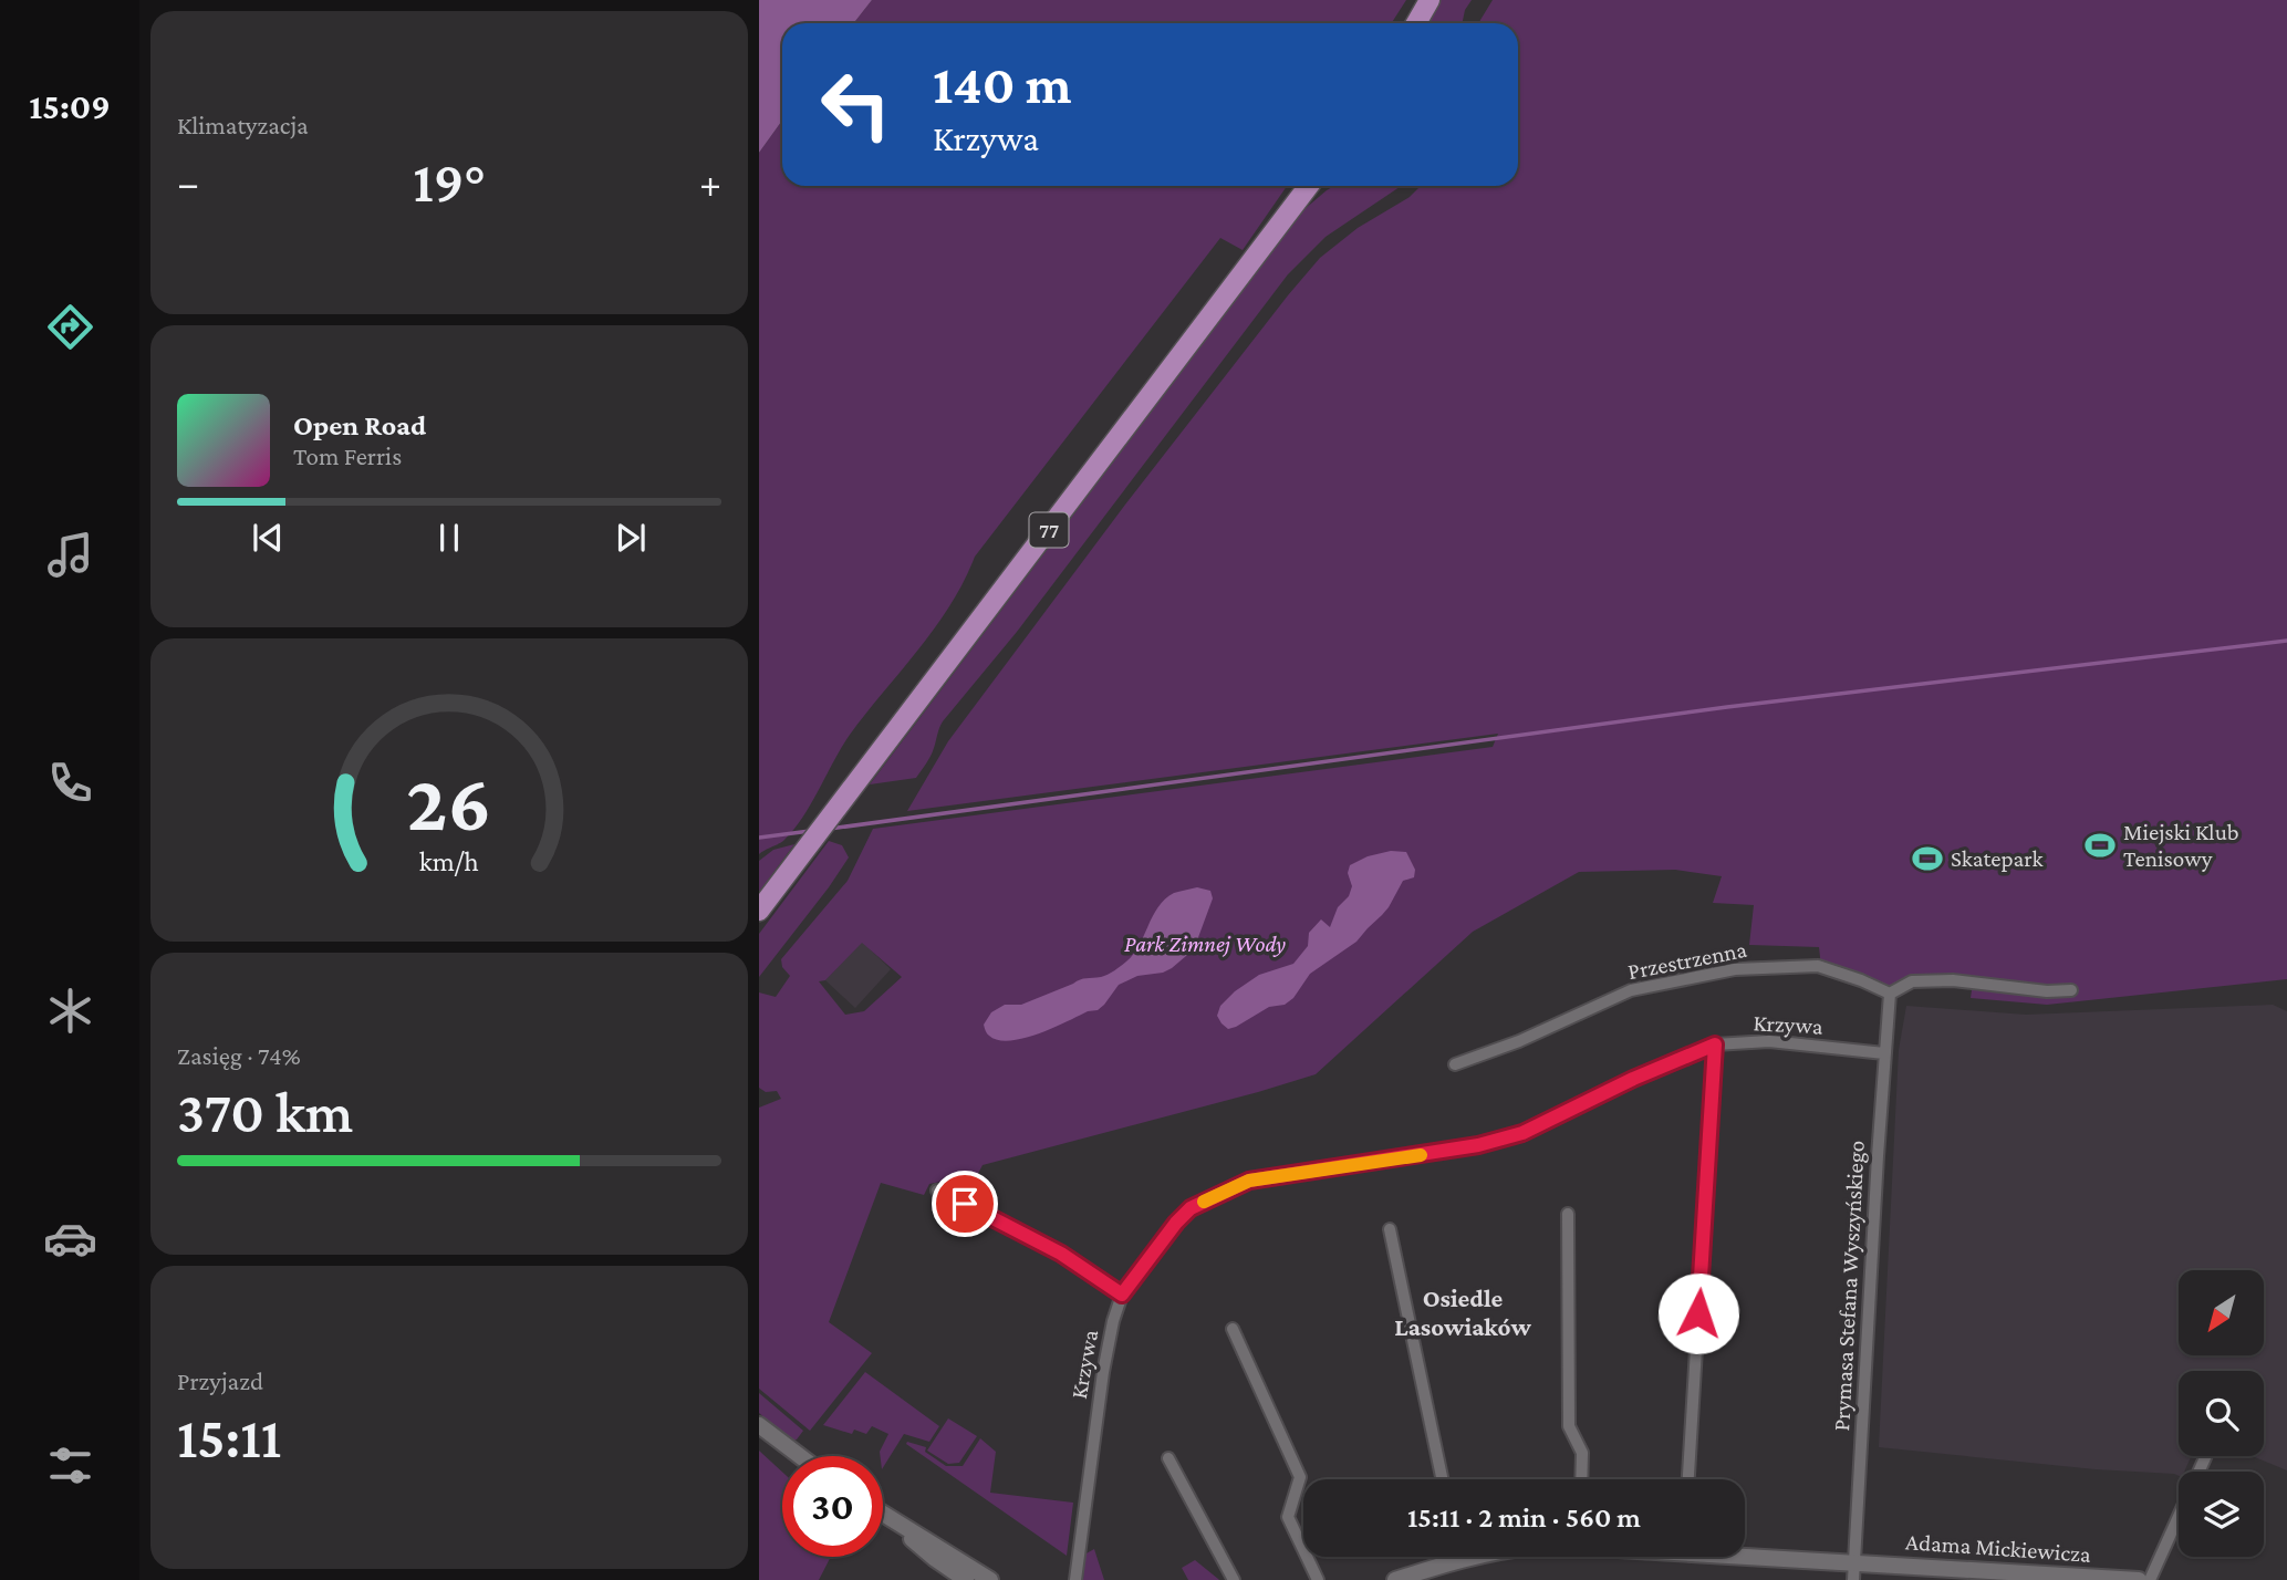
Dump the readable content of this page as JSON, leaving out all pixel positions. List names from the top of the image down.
{
  "streets": {
    "main road": ["77"],
    "street": [
      "Przestrzenna",
      "Krzywa",
      "Prymasa Stefana Wyszyńskiego",
      "Adama Mickiewicza"
    ]
  },
  "crossings": [
    ["Przestrzenna", "Prymasa Stefana Wyszyńskiego"],
    ["Krzywa", "Prymasa Stefana Wyszyńskiego"],
    ["Prymasa Stefana Wyszyńskiego", "Adama Mickiewicza"]
  ],
  "districts": ["Osiedle Lasowiaków"],
  "parks": ["Park Zimnej Wody"],
  "places": {
    "sports": ["Miejski Klub Tenisowy", "Skatepark"]
  },
  "north": "bottom left",
  "page": {
    "tabs": "15:09",
    "tile": [
      "Klimatyzacja",
      ["Zasięg · 74%", "370 km"],
      ["Przyjazd", "15:11"]
    ],
    "turn": ["140 m", "Krzywa"],
    "heat": ["−", "19°", "+"],
    "song": ["Open Road", "Tom Ferris"],
    "limit": "30",
    "trip": "15:11 · 2 min · 560 m",
    "gauge": ["26", "km/h"]
  }
}
